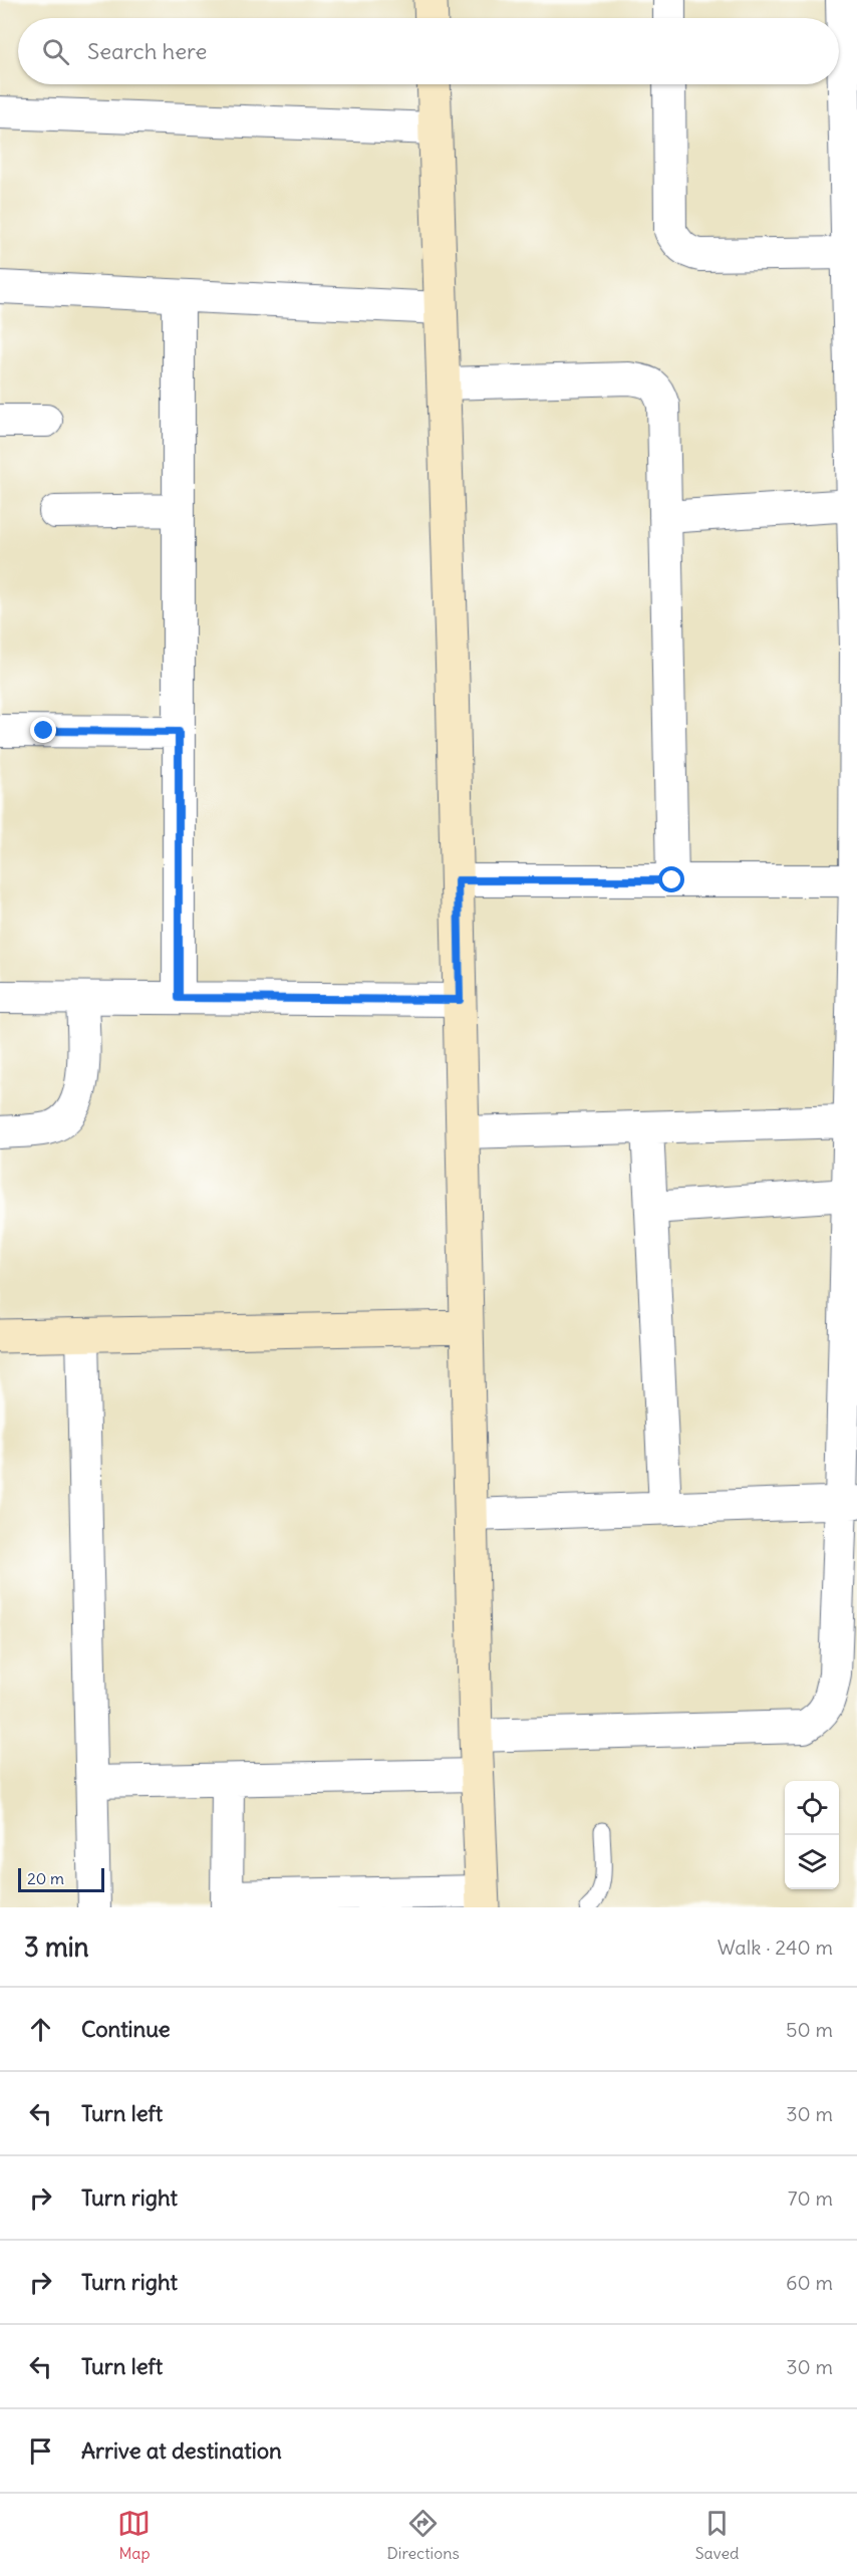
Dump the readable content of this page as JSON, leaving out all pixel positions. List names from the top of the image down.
{
  "scale_bar": "20 m",
  "page": {
    "search": "Search here",
    "scale": "20 m",
    "heading": ["3 min", "Walk · 240 m"],
    "list": [
      ["Continue", "50 m"],
      ["Turn left", "30 m"],
      ["Turn right", "70 m"],
      ["Turn right", "60 m"],
      ["Turn left", "30 m"],
      "Arrive at destination"
    ],
    "nav": ["Map", "Directions", "Saved"]
  }
}
